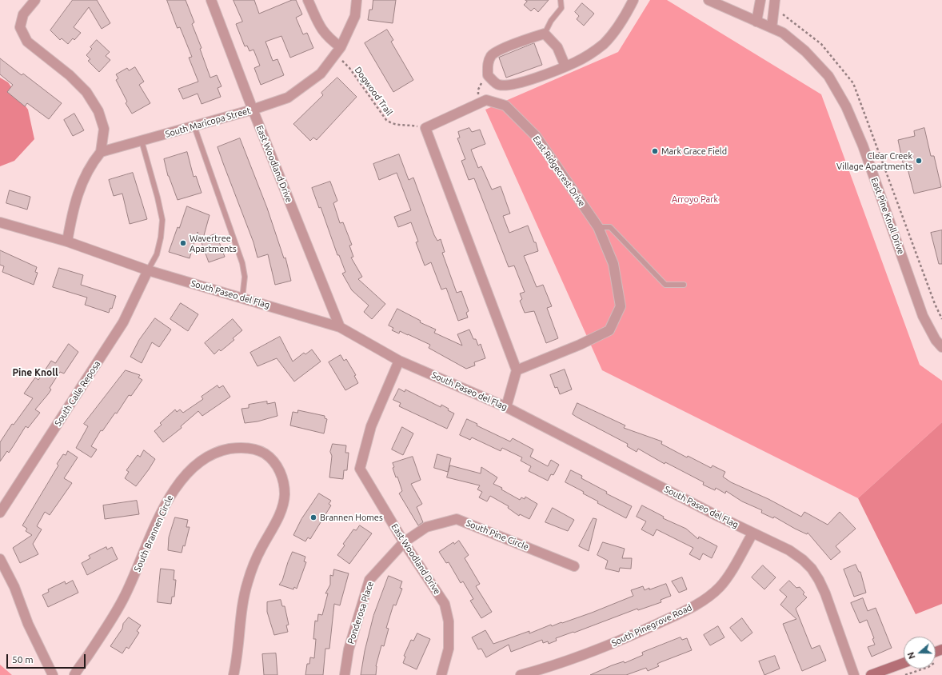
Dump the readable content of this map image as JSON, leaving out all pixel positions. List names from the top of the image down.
{
  "streets": {
    "street": [
      "South Maricopa Street",
      "East Woodland Drive",
      "East Ridgecrest Drive",
      "East Pine Knoll Drive",
      "South Paseo del Flag",
      "South Calle Reposa",
      "South Brannen Circle",
      "South Pine Circle",
      "Ponderosa Place",
      "South Pinegrove Road"
    ],
    "path": ["Dogwood Trail"]
  },
  "crossings": [
    ["Dogwood Trail", "South Maricopa Street"],
    ["South Maricopa Street", "East Woodland Drive"],
    ["East Woodland Drive", "South Paseo del Flag"],
    ["East Woodland Drive", "South Pine Circle"],
    ["East Woodland Drive", "Ponderosa Place"],
    ["South Paseo del Flag", "South Calle Reposa"],
    ["South Paseo del Flag", "South Pinegrove Road"],
    ["South Pine Circle", "Ponderosa Place"]
  ],
  "districts": ["Pine Knoll"],
  "parks": ["Arroyo Park"],
  "places": [
    "Mark Grace Field",
    "Clear Creek Village Apartments",
    "Wavertree Apartments",
    "Brannen Homes"
  ],
  "scale_bar": "50 m",
  "north": "left"
}
